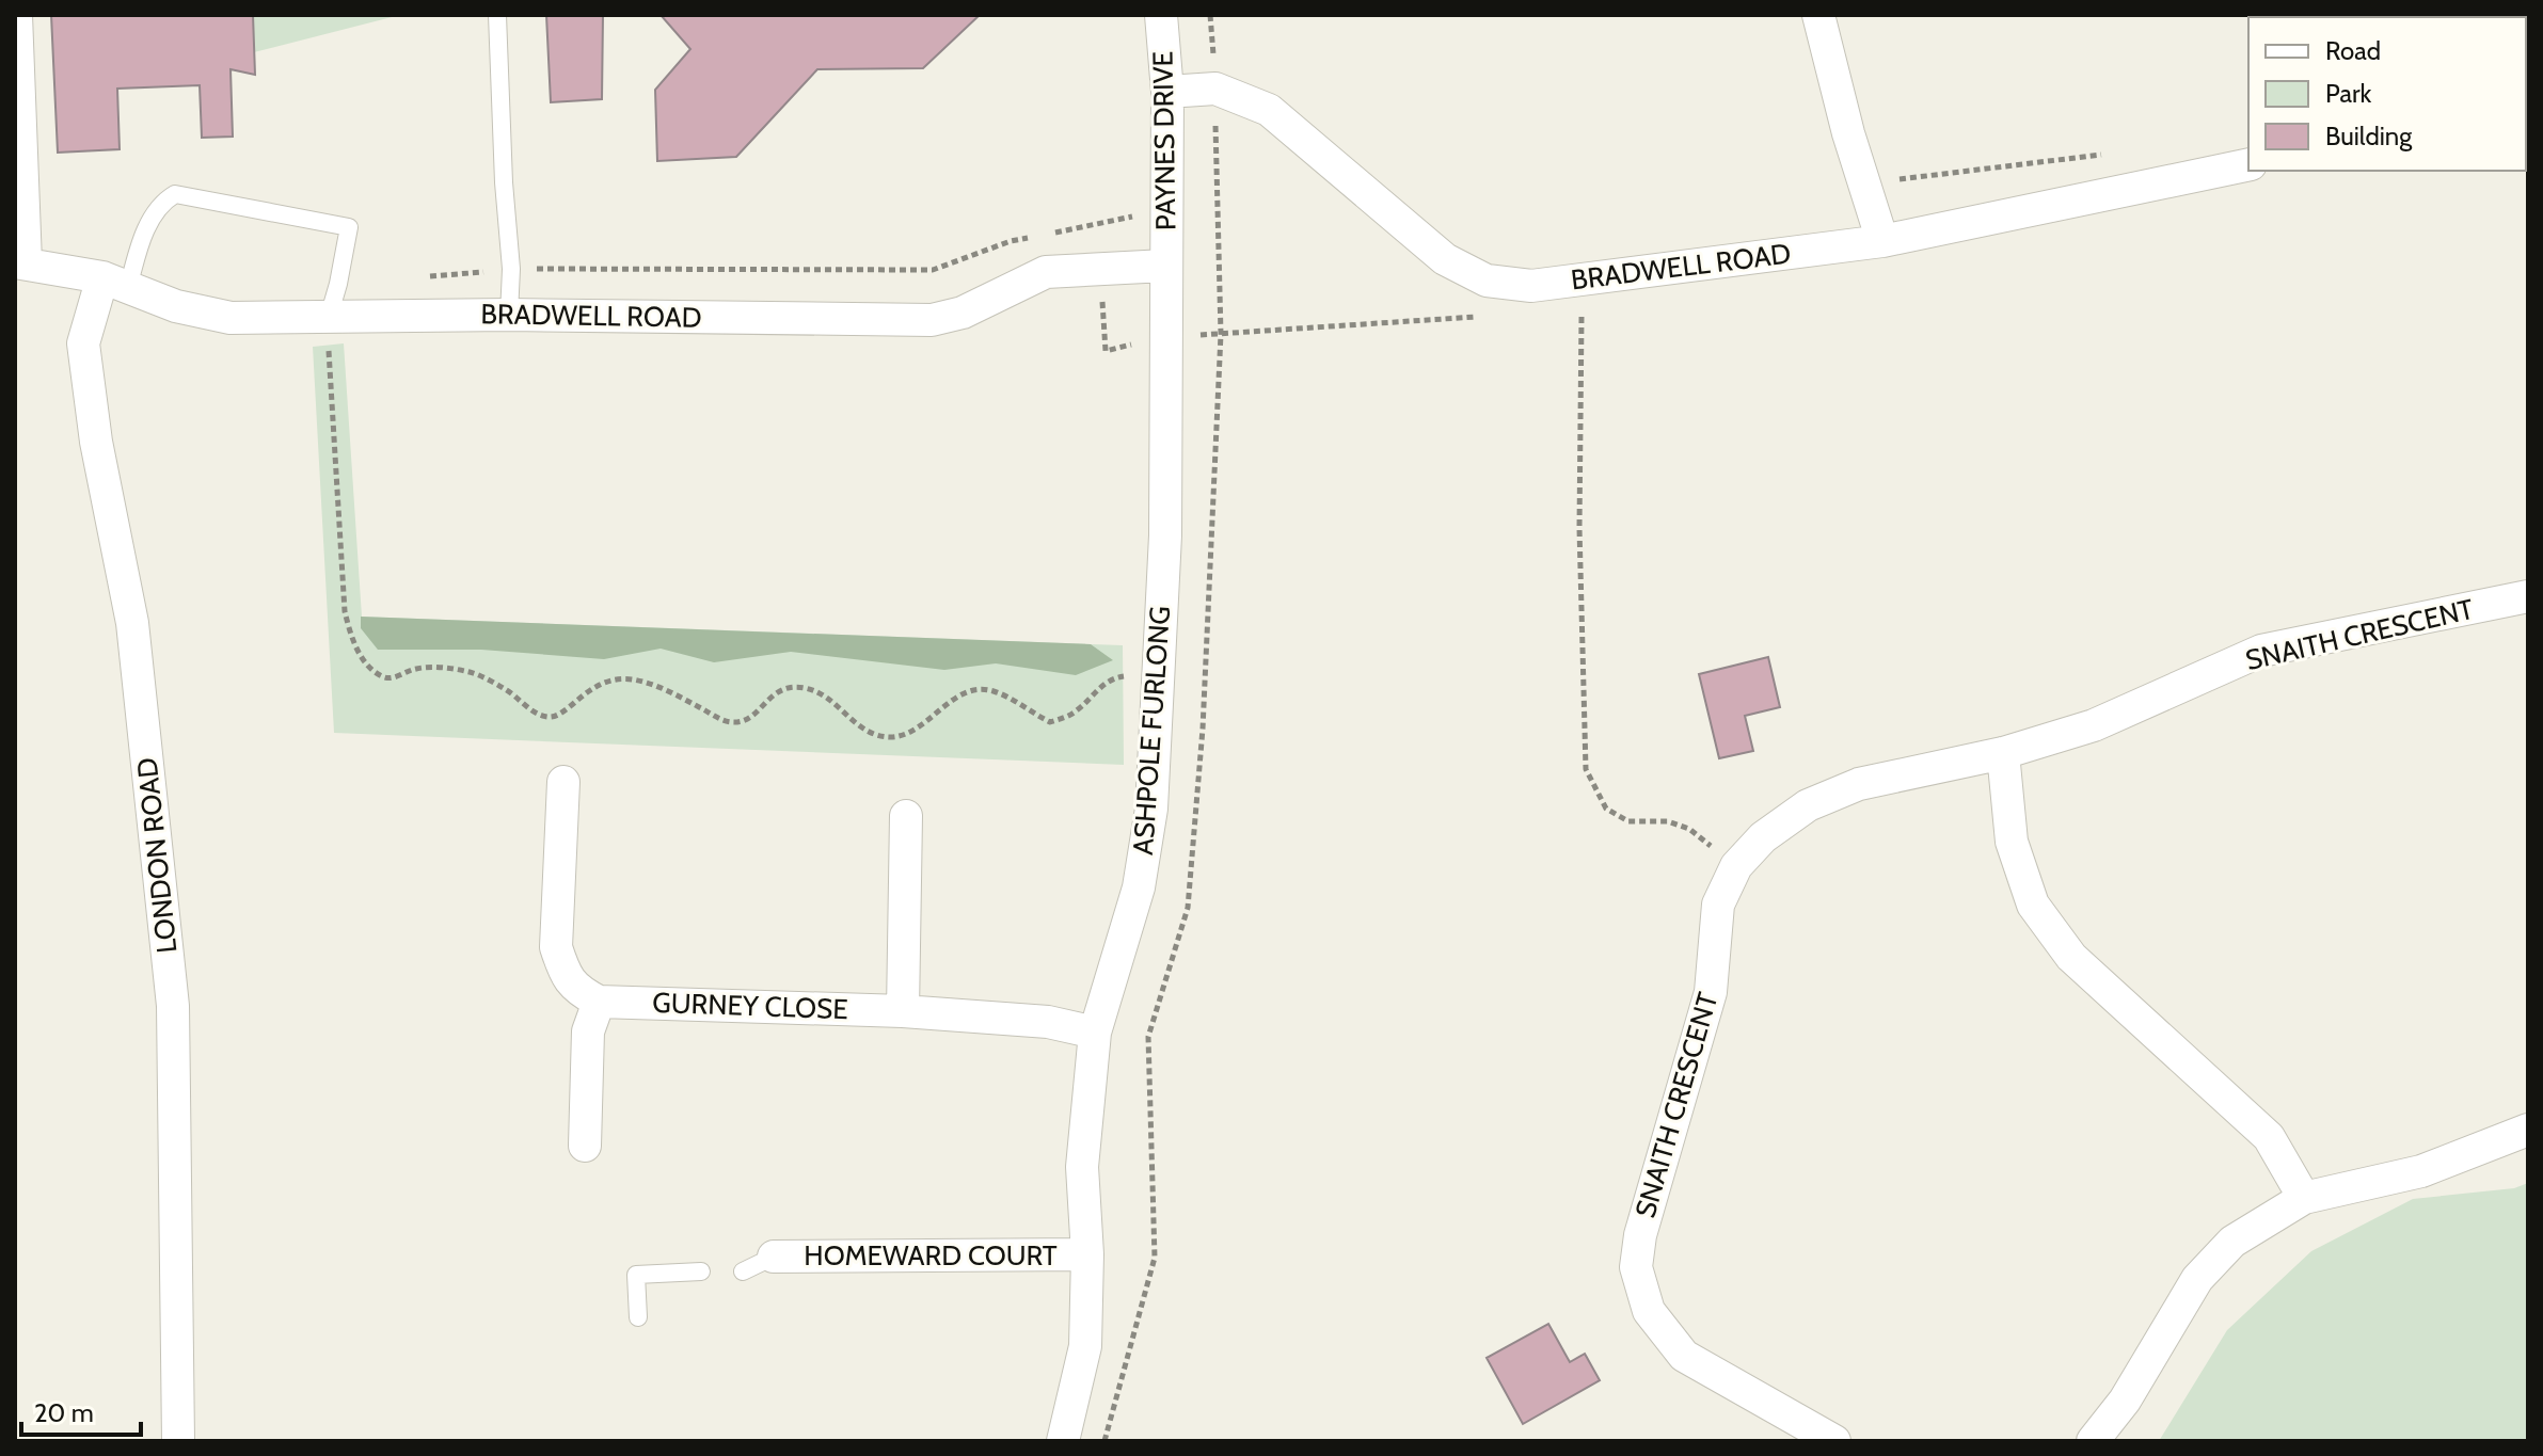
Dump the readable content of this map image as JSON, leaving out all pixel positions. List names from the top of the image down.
{
  "streets": {
    "street": [
      "PAYNES DRIVE",
      "BRADWELL ROAD",
      "SNAITH CRESCENT",
      "ASHPOLE FURLONG",
      "LONDON ROAD",
      "GURNEY CLOSE",
      "HOMEWARD COURT"
    ]
  },
  "crossings": [
    ["PAYNES DRIVE", "BRADWELL ROAD"],
    ["PAYNES DRIVE", "ASHPOLE FURLONG"],
    ["BRADWELL ROAD", "ASHPOLE FURLONG"],
    ["BRADWELL ROAD", "LONDON ROAD"],
    ["ASHPOLE FURLONG", "GURNEY CLOSE"],
    ["ASHPOLE FURLONG", "HOMEWARD COURT"]
  ],
  "legend": ["Road", "Park", "Building"],
  "scale_bar": "20 m"
}
